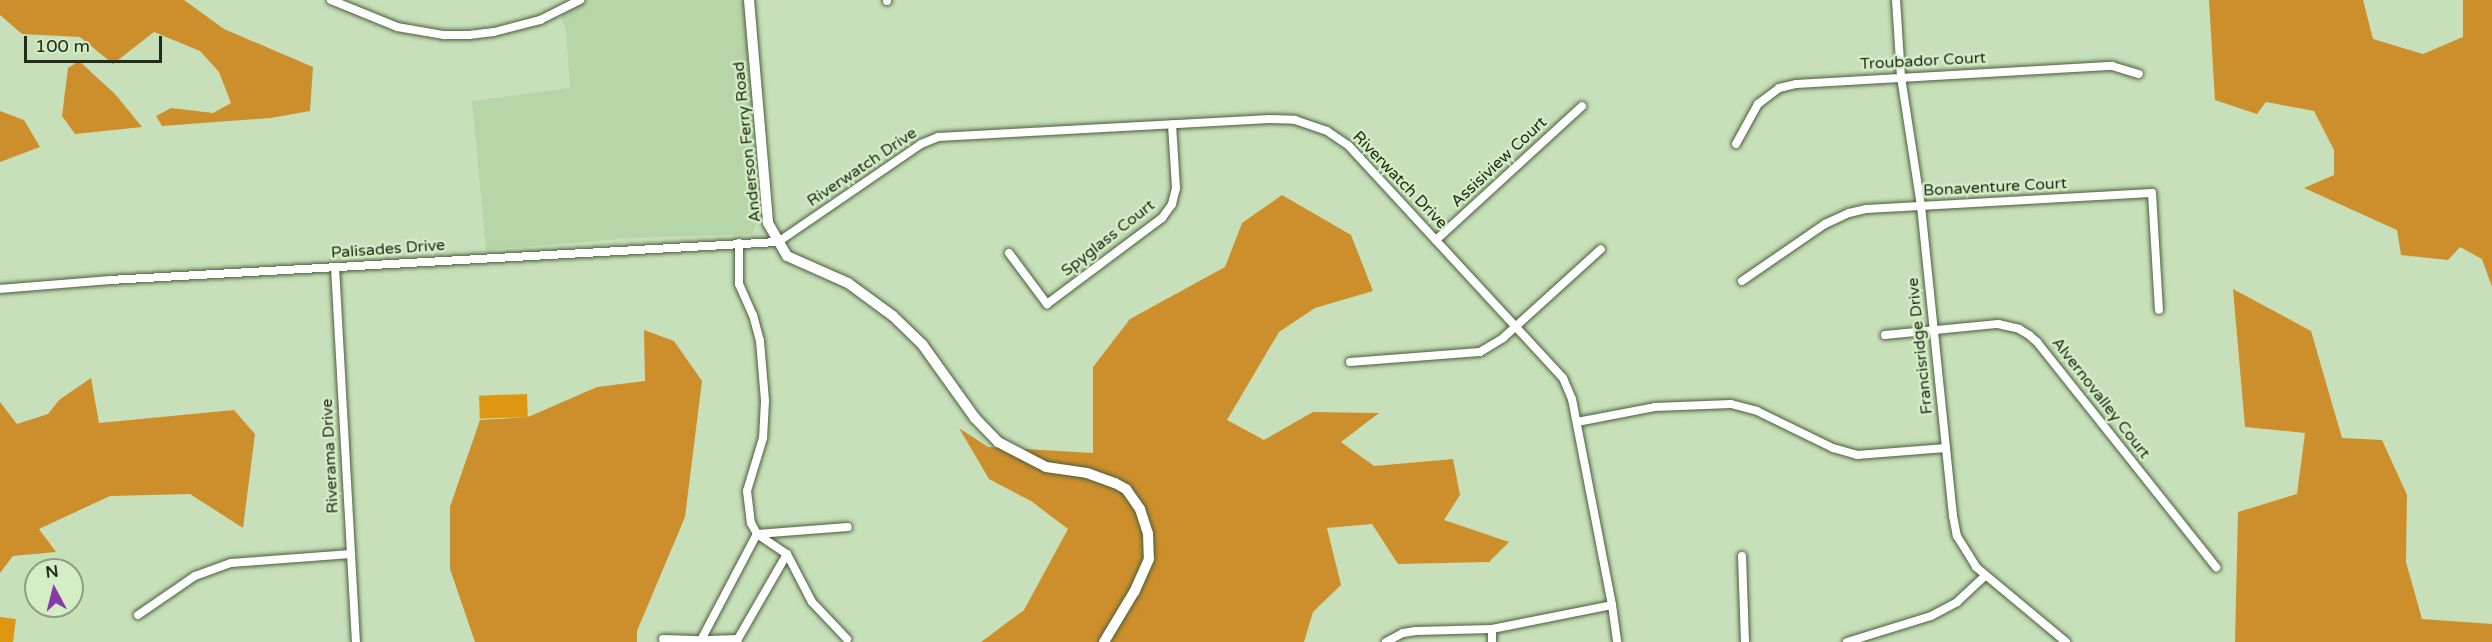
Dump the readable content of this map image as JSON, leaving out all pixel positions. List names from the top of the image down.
{
  "streets": {
    "street": [
      "Troubador Court",
      "Anderson Ferry Road",
      "Assisiview Court",
      "Riverwatch Drive",
      "Bonaventure Court",
      "Spyglass Court",
      "Palisades Drive",
      "Francisridge Drive",
      "Alvernovalley Court",
      "Riverama Drive"
    ]
  },
  "crossings": [
    ["Troubador Court", "Francisridge Drive"],
    ["Anderson Ferry Road", "Riverwatch Drive"],
    ["Anderson Ferry Road", "Palisades Drive"],
    ["Assisiview Court", "Riverwatch Drive"],
    ["Riverwatch Drive", "Spyglass Court"],
    ["Riverwatch Drive", "Palisades Drive"],
    ["Bonaventure Court", "Francisridge Drive"],
    ["Palisades Drive", "Riverama Drive"],
    ["Francisridge Drive", "Alvernovalley Court"]
  ],
  "scale_bar": "100 m",
  "north": "top"
}
